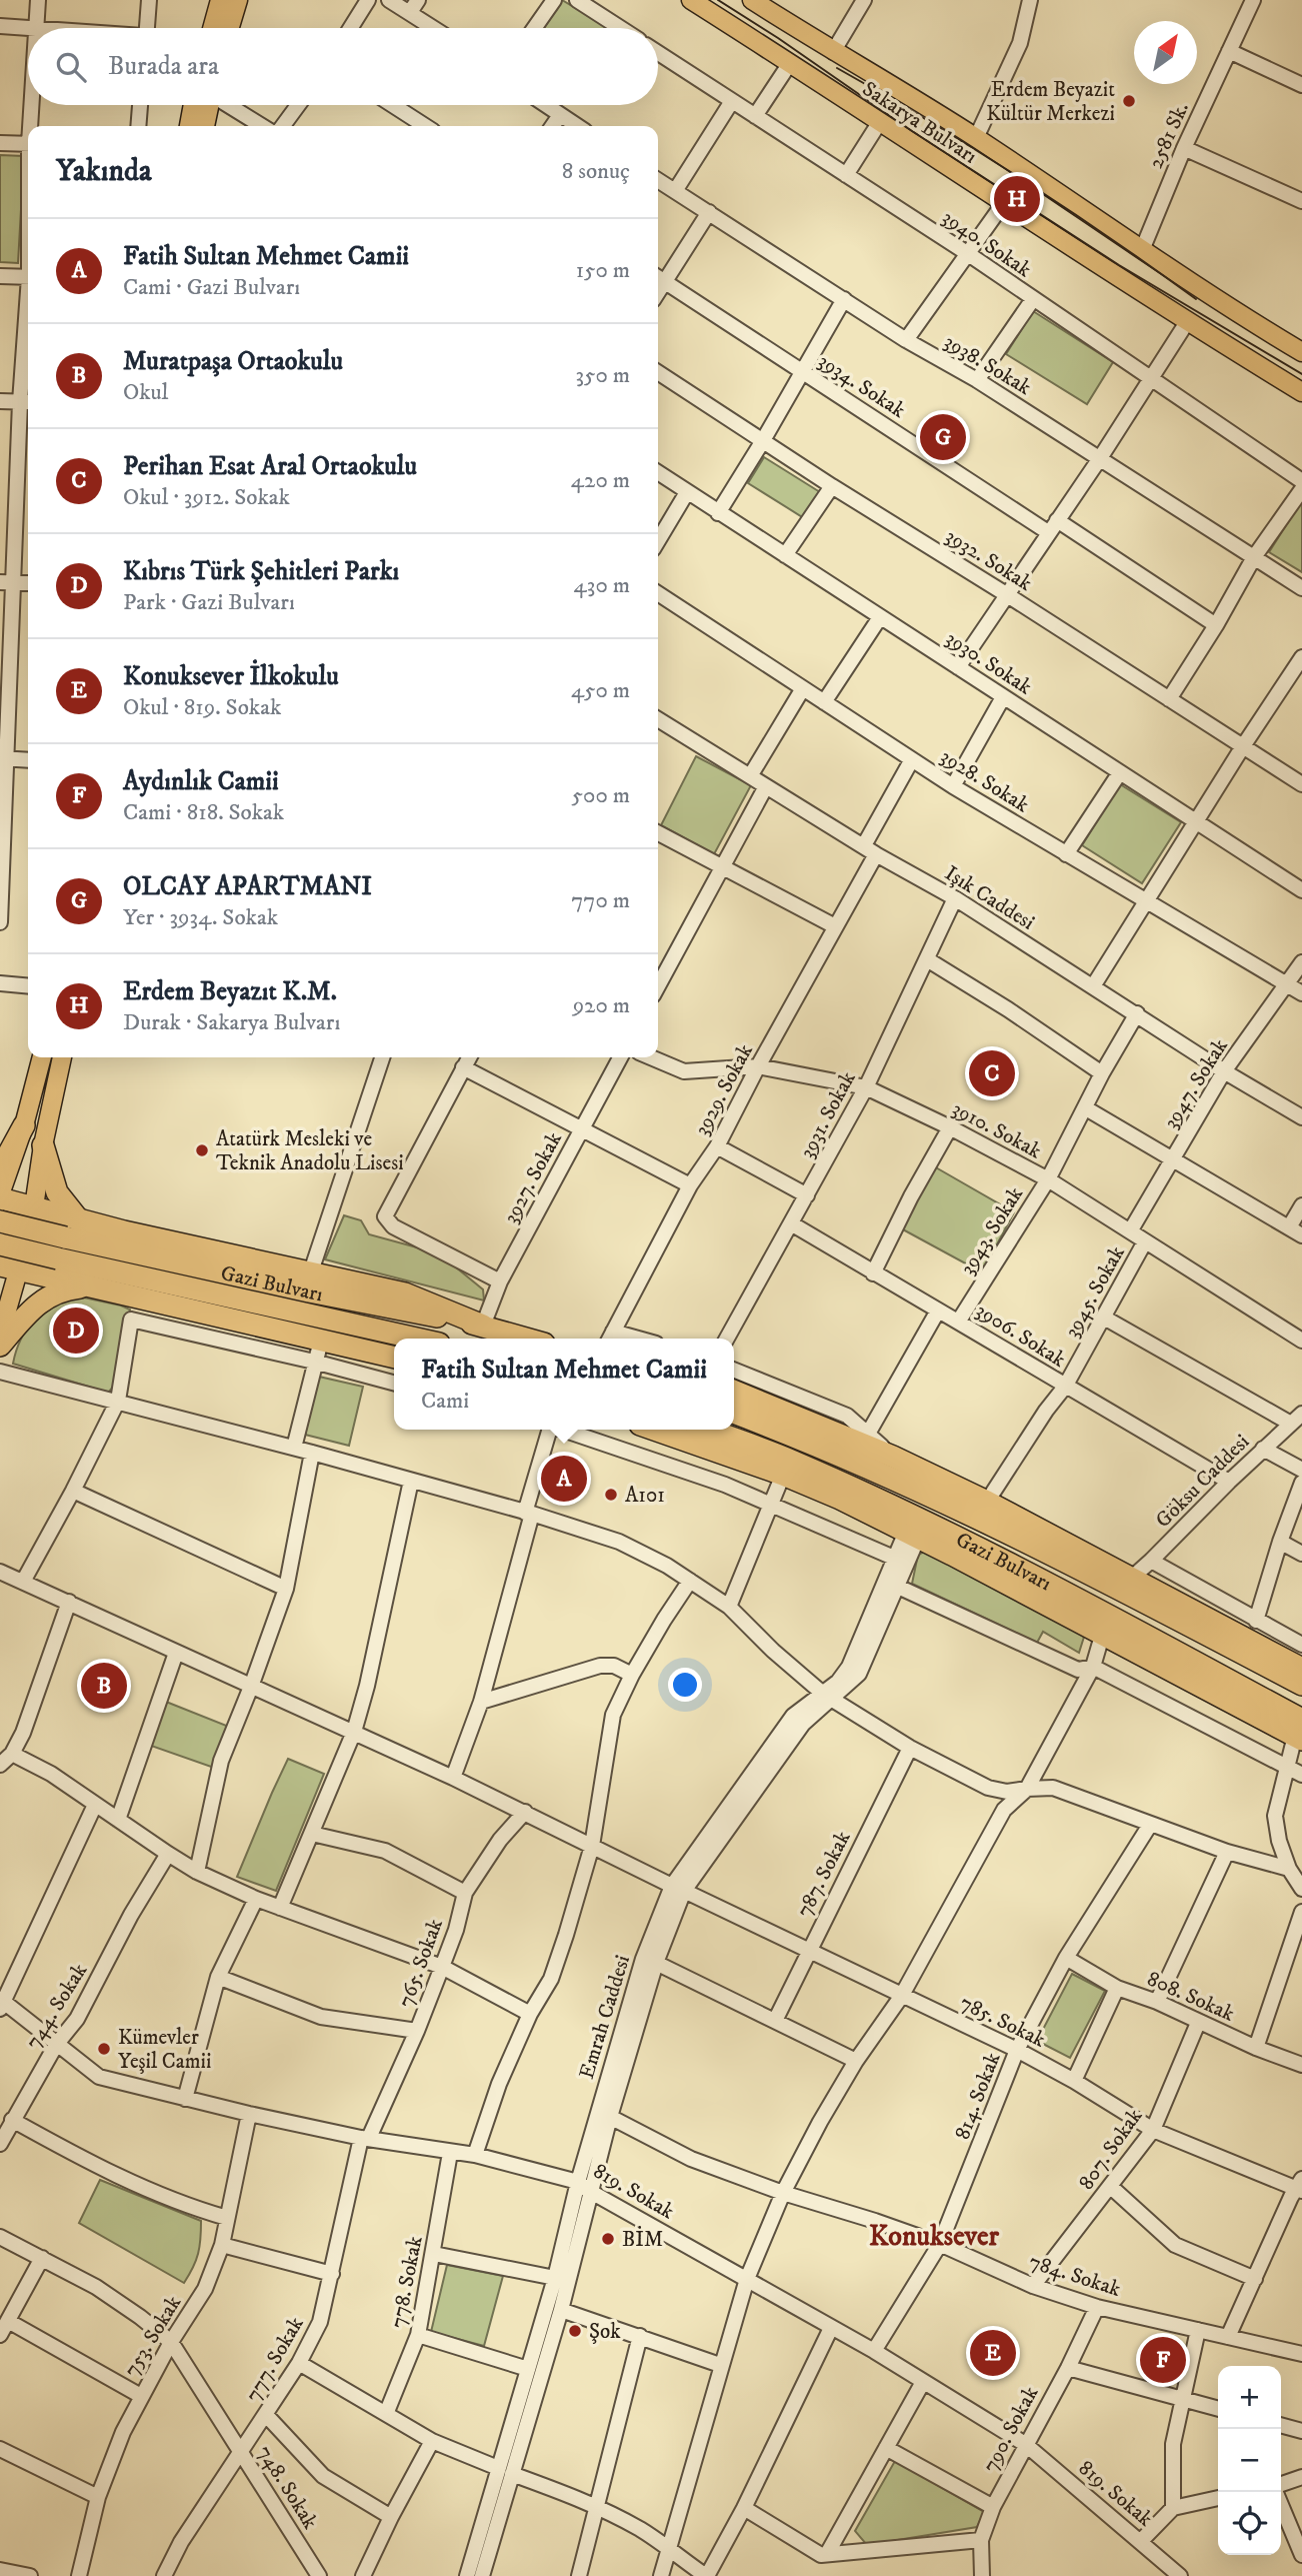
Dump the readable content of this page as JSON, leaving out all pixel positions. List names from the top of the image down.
{
  "streets": {
    "highway": ["Gazi Bulvarı"],
    "main road": ["Sakarya Bulvarı"],
    "street": [
      "2581 Sk.",
      "3940. Sokak",
      "3938. Sokak",
      "3934. Sokak",
      "3932. Sokak",
      "3930. Sokak",
      "3928. Sokak",
      "Işık Caddesi",
      "3947. Sokak",
      "3929. Sokak",
      "3931. Sokak",
      "3910. Sokak",
      "3927. Sokak",
      "3943. Sokak",
      "3945. Sokak",
      "3906. Sokak",
      "Göksu Caddesi",
      "787. Sokak",
      "765. Sokak",
      "808. Sokak",
      "744. Sokak",
      "Emrah Caddesi",
      "785. Sokak",
      "814. Sokak",
      "807. Sokak",
      "819. Sokak",
      "784. Sokak",
      "778. Sokak",
      "753. Sokak",
      "777. Sokak",
      "790. Sokak",
      "748. Sokak"
    ]
  },
  "crossings": [
    ["Sakarya Bulvarı", "2581 Sk."],
    ["3928. Sokak", "3947. Sokak"],
    ["3928. Sokak", "3929. Sokak"],
    ["Işık Caddesi", "3947. Sokak"],
    ["Işık Caddesi", "3929. Sokak"],
    ["Işık Caddesi", "3931. Sokak"],
    ["Işık Caddesi", "3943. Sokak"],
    ["3947. Sokak", "3910. Sokak"],
    ["3929. Sokak", "3910. Sokak"],
    ["3931. Sokak", "3910. Sokak"],
    ["3931. Sokak", "3906. Sokak"],
    ["3910. Sokak", "3943. Sokak"],
    ["3910. Sokak", "3945. Sokak"],
    ["3927. Sokak", "Gazi Bulvarı"],
    ["3943. Sokak", "3906. Sokak"],
    ["3945. Sokak", "3906. Sokak"],
    ["3906. Sokak", "Göksu Caddesi"],
    ["787. Sokak", "785. Sokak"],
    ["765. Sokak", "785. Sokak"],
    ["765. Sokak", "819. Sokak"],
    ["765. Sokak", "777. Sokak"],
    ["808. Sokak", "814. Sokak"],
    ["808. Sokak", "807. Sokak"],
    ["744. Sokak", "819. Sokak"],
    ["Emrah Caddesi", "785. Sokak"],
    ["Emrah Caddesi", "819. Sokak"],
    ["Emrah Caddesi", "784. Sokak"],
    ["785. Sokak", "814. Sokak"],
    ["785. Sokak", "807. Sokak"],
    ["814. Sokak", "819. Sokak"],
    ["814. Sokak", "784. Sokak"],
    ["807. Sokak", "784. Sokak"],
    ["819. Sokak", "778. Sokak"],
    ["819. Sokak", "753. Sokak"],
    ["819. Sokak", "777. Sokak"],
    ["819. Sokak", "790. Sokak"],
    ["784. Sokak", "790. Sokak"],
    ["753. Sokak", "748. Sokak"],
    ["777. Sokak", "748. Sokak"]
  ],
  "districts": ["Konuksever"],
  "places": [
    "Erdem Beyazit Kültür Merkezi",
    "Atatürk Mesleki ve Teknik Anadolu Lisesi",
    "A101",
    "Kümevler Yeşil Camii",
    "BİM",
    "Şok"
  ],
  "north": "top right",
  "page": {
    "search": "Burada ara",
    "heading": ["Yakında", "8 sonuç"],
    "pins": [
      "H",
      "G",
      "C",
      "D",
      "A",
      "B",
      "E",
      "F"
    ],
    "list": [
      {
        "mark": "A",
        "name": "Fatih Sultan Mehmet Camii",
        "note": "Cami · Gazi Bulvarı",
        "value": "150 m"
      },
      {
        "mark": "B",
        "name": "Muratpaşa Ortaokulu",
        "note": "Okul",
        "value": "350 m"
      },
      {
        "mark": "C",
        "name": "Perihan Esat Aral Ortaokulu",
        "note": "Okul · 3912. Sokak",
        "value": "420 m"
      },
      {
        "mark": "D",
        "name": "Kıbrıs Türk Şehitleri Parkı",
        "note": "Park · Gazi Bulvarı",
        "value": "430 m"
      },
      {
        "mark": "E",
        "name": "Konuksever İlkokulu",
        "note": "Okul · 819. Sokak",
        "value": "450 m"
      },
      {
        "mark": "F",
        "name": "Aydınlık Camii",
        "note": "Cami · 818. Sokak",
        "value": "500 m"
      },
      {
        "mark": "G",
        "name": "OLCAY APARTMANI",
        "note": "Yer · 3934. Sokak",
        "value": "770 m"
      },
      {
        "mark": "H",
        "name": "Erdem Beyazıt K.M.",
        "note": "Durak · Sakarya Bulvarı",
        "value": "920 m"
      }
    ],
    "popup": ["Fatih Sultan Mehmet Camii", "Cami"],
    "map_buttons": ["+", "−"]
  }
}
